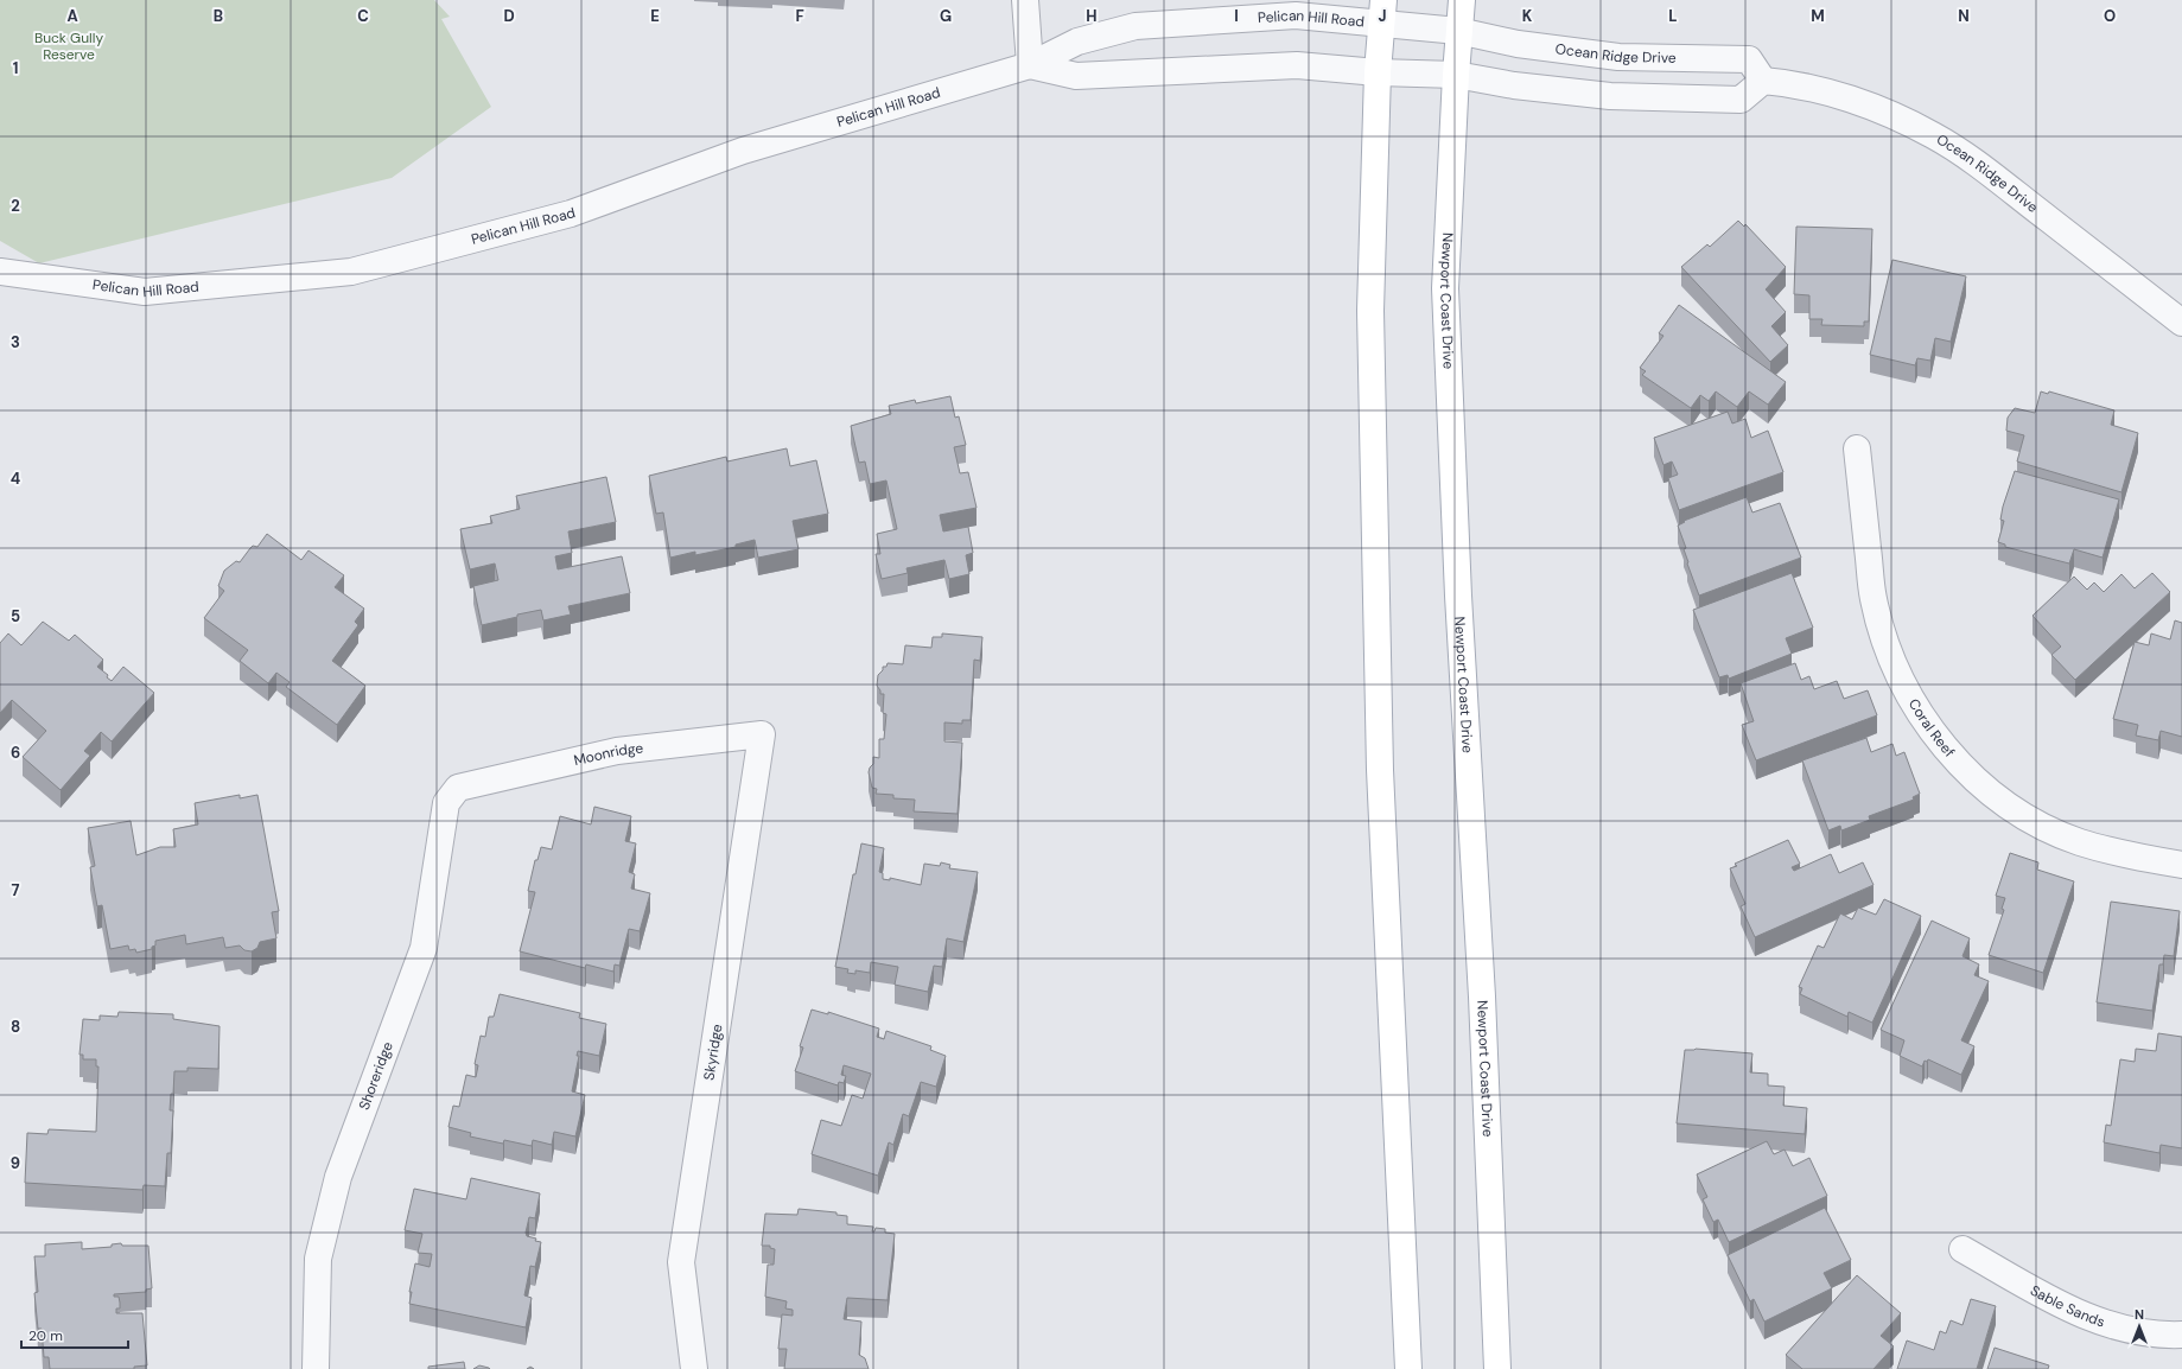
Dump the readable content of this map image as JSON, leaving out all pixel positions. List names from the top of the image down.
{
  "streets": {
    "main road": ["Newport Coast Drive"],
    "street": [
      "Pelican Hill Road",
      "Ocean Ridge Drive",
      "Coral Reef",
      "Moonridge",
      "Skyridge",
      "Shoreridge",
      "Sable Sands"
    ]
  },
  "crossings": [
    ["Pelican Hill Road", "Ocean Ridge Drive"],
    ["Pelican Hill Road", "Newport Coast Drive"],
    ["Ocean Ridge Drive", "Newport Coast Drive"],
    ["Moonridge", "Skyridge"],
    ["Moonridge", "Shoreridge"]
  ],
  "parks": ["Buck Gully Reserve"],
  "scale_bar": "20 m",
  "north": "top",
  "grid": {
    "columns": [
      "A",
      "B",
      "C",
      "D",
      "E",
      "F",
      "G",
      "H",
      "I",
      "J",
      "K",
      "L",
      "M",
      "N",
      "O"
    ],
    "rows": [
      "1",
      "2",
      "3",
      "4",
      "5",
      "6",
      "7",
      "8",
      "9"
    ]
  }
}
